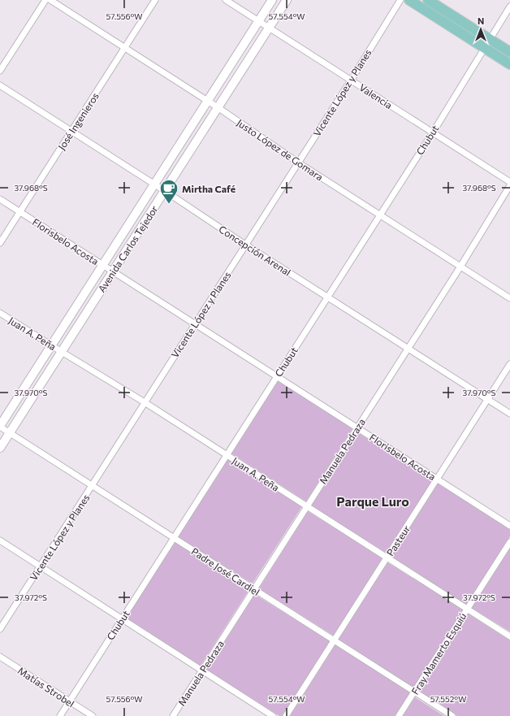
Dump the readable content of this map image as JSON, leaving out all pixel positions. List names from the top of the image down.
{
  "streets": {
    "main road": ["Avenida Carlos Tejedor"],
    "street": [
      "Vicente López y Planes",
      "Valencia",
      "José Ingenieros",
      "Chubut",
      "Justo López de Gomara",
      "Florisbelo Acosta",
      "Concepción Arenal",
      "Juan A. Peña",
      "Manuela Pedraza",
      "Pasteur",
      "Padre José Cardiel",
      "Fray Mamerto Esquiú",
      "Matías Strobel"
    ]
  },
  "crossings": [
    ["Vicente López y Planes", "Valencia"],
    ["Vicente López y Planes", "Justo López de Gomara"],
    ["Vicente López y Planes", "Florisbelo Acosta"],
    ["Vicente López y Planes", "Concepción Arenal"],
    ["Vicente López y Planes", "Juan A. Peña"],
    ["Vicente López y Planes", "Padre José Cardiel"],
    ["Valencia", "Chubut"],
    ["Valencia", "Avenida Carlos Tejedor"],
    ["José Ingenieros", "Justo López de Gomara"],
    ["José Ingenieros", "Florisbelo Acosta"],
    ["José Ingenieros", "Concepción Arenal"],
    ["Chubut", "Justo López de Gomara"],
    ["Chubut", "Florisbelo Acosta"],
    ["Chubut", "Concepción Arenal"],
    ["Chubut", "Juan A. Peña"],
    ["Chubut", "Padre José Cardiel"],
    ["Chubut", "Matías Strobel"],
    ["Justo López de Gomara", "Avenida Carlos Tejedor"],
    ["Justo López de Gomara", "Manuela Pedraza"],
    ["Florisbelo Acosta", "Avenida Carlos Tejedor"],
    ["Florisbelo Acosta", "Manuela Pedraza"],
    ["Florisbelo Acosta", "Pasteur"],
    ["Avenida Carlos Tejedor", "Concepción Arenal"],
    ["Avenida Carlos Tejedor", "Juan A. Peña"],
    ["Avenida Carlos Tejedor", "Padre José Cardiel"],
    ["Concepción Arenal", "Manuela Pedraza"],
    ["Concepción Arenal", "Pasteur"],
    ["Juan A. Peña", "Manuela Pedraza"],
    ["Juan A. Peña", "Pasteur"],
    ["Juan A. Peña", "Fray Mamerto Esquiú"],
    ["Manuela Pedraza", "Padre José Cardiel"],
    ["Pasteur", "Padre José Cardiel"],
    ["Padre José Cardiel", "Fray Mamerto Esquiú"]
  ],
  "districts": ["Parque Luro"],
  "places": {
    "cafe": ["Mirtha Café"]
  },
  "north": "top",
  "coordinates": [
    "57.556°W",
    "57.554°W",
    "37.968°S",
    "37.970°S",
    "37.972°S",
    "57.552°W"
  ]
}
